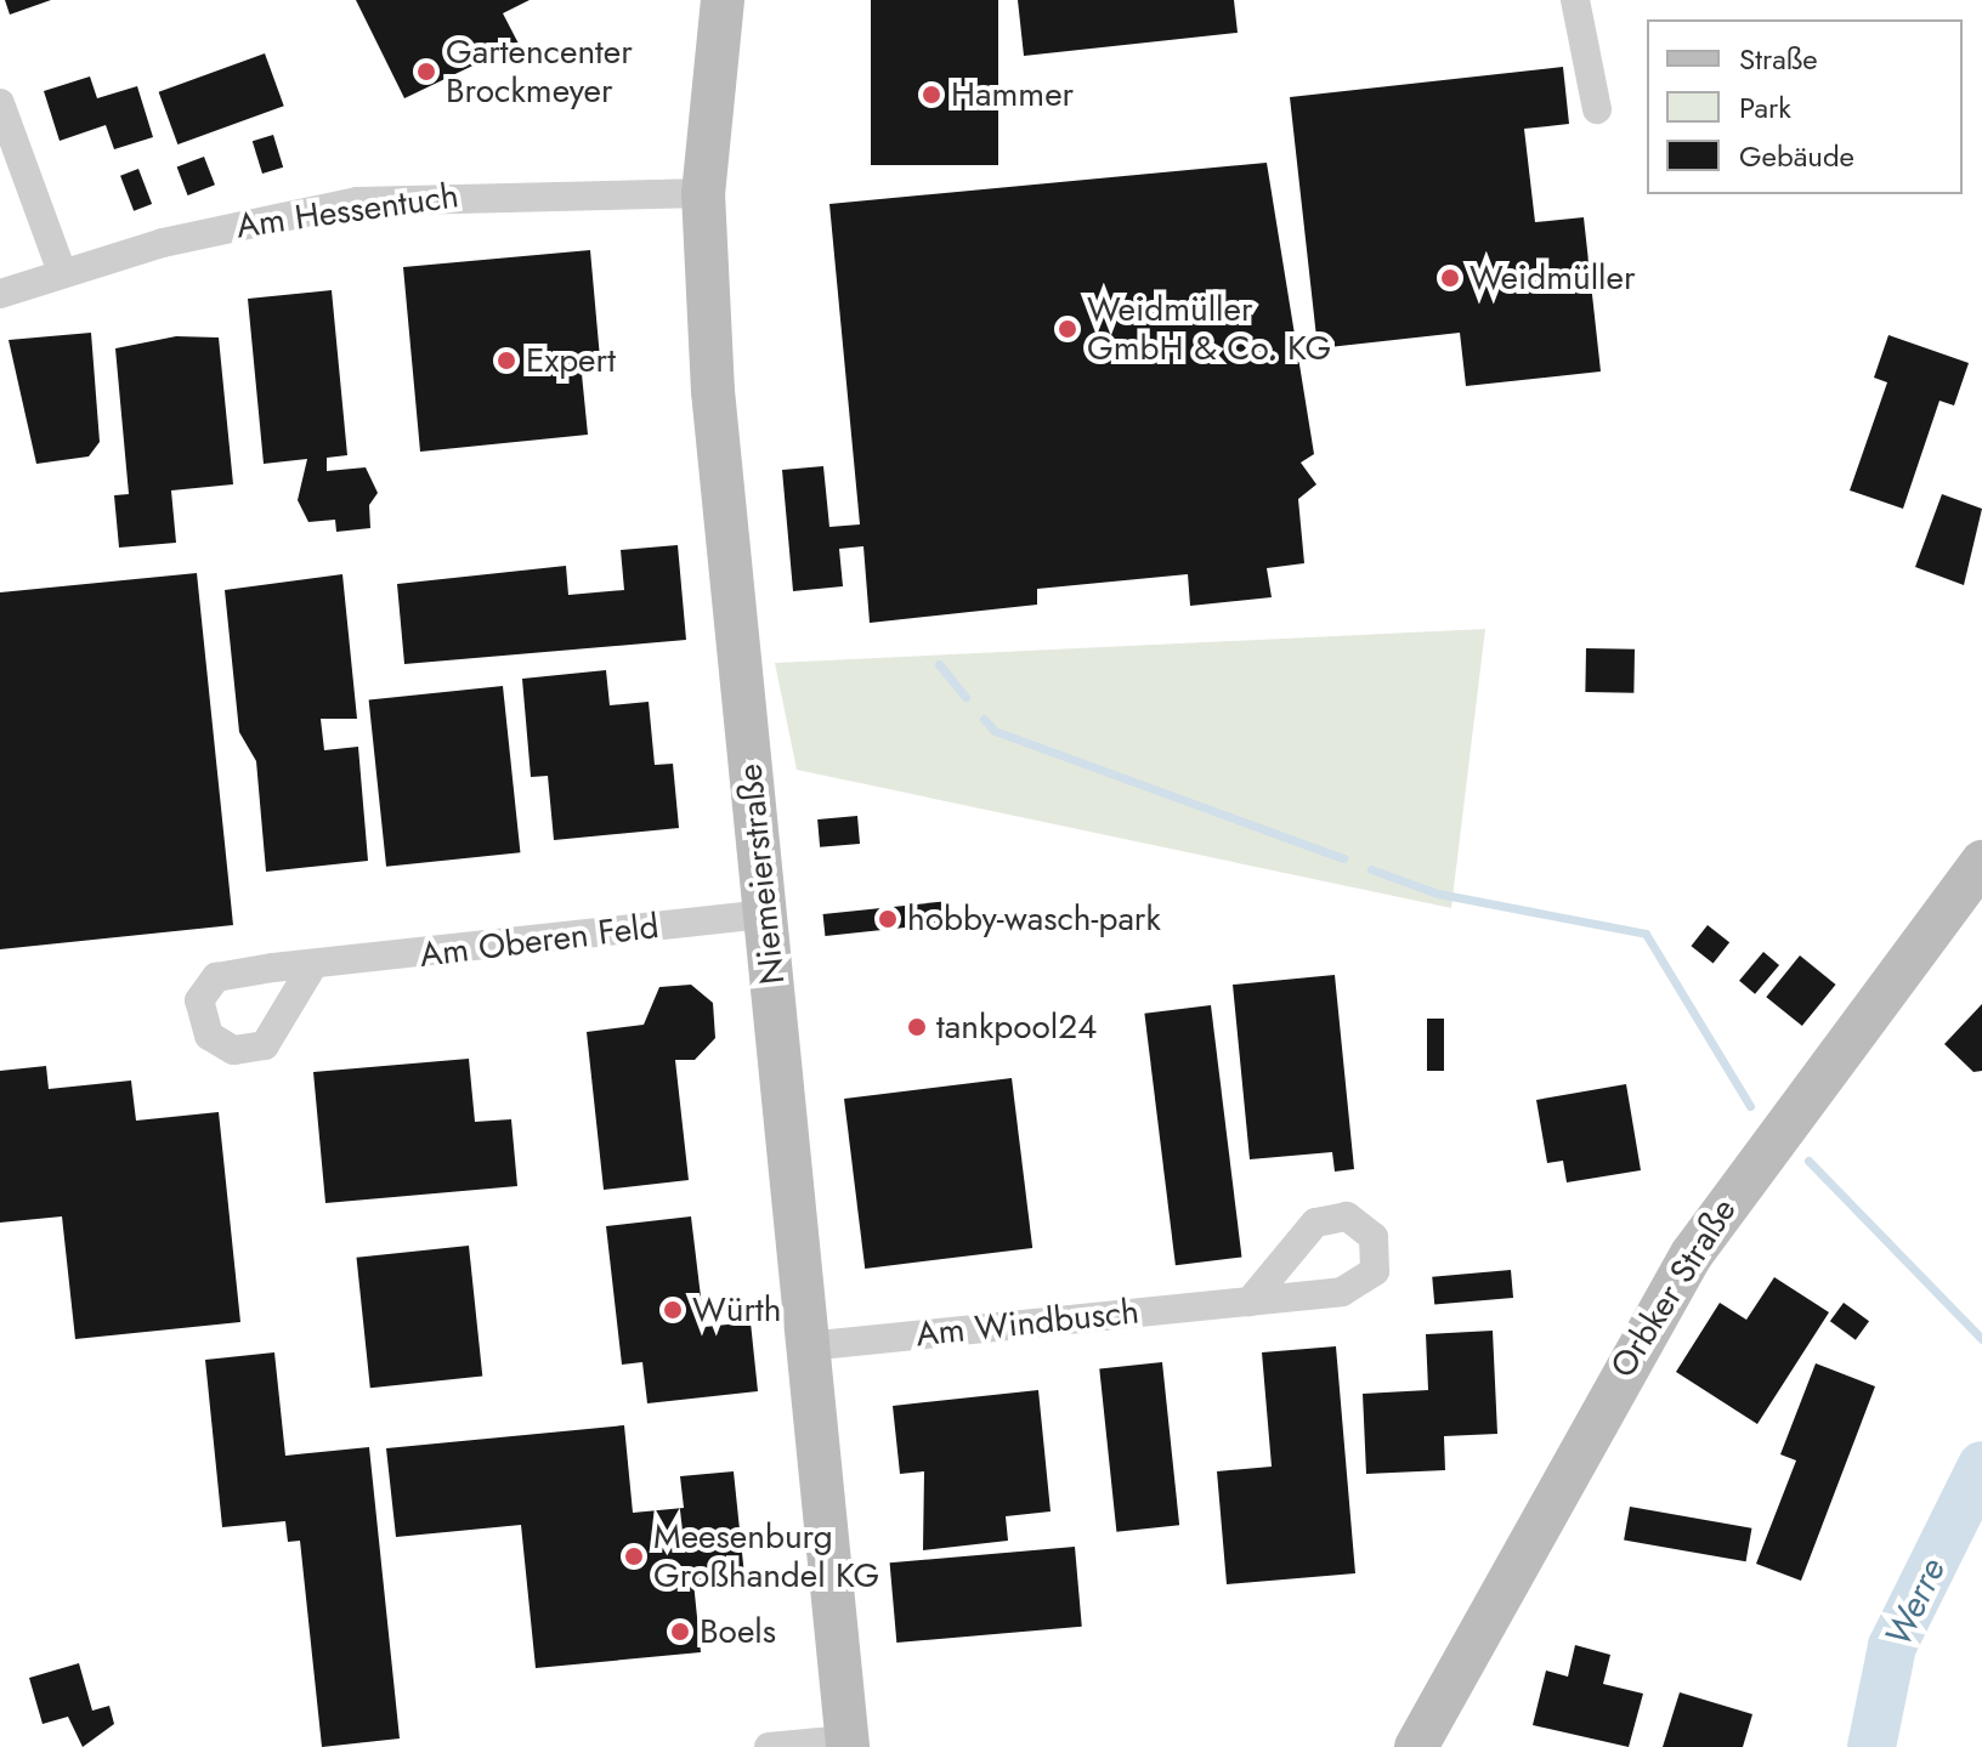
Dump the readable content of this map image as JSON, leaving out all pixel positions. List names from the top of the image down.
{
  "streets": {
    "street": [
      "Am Hessentuch",
      "Niemeierstraße",
      "Am Oberen Feld",
      "Orbker Straße",
      "Am Windbusch"
    ]
  },
  "crossings": [
    ["Am Hessentuch", "Niemeierstraße"],
    ["Niemeierstraße", "Am Oberen Feld"],
    ["Niemeierstraße", "Am Windbusch"]
  ],
  "water": ["Werre"],
  "places": [
    "Gartencenter Brockmeyer",
    "Hammer",
    "Weidmüller",
    "Weidmüller GmbH & Co. KG",
    "Expert",
    "hobby-wasch-park",
    "tankpool24",
    "Würth",
    "Meesenburg Großhandel KG",
    "Boels"
  ],
  "legend": ["Straße", "Park", "Gebäude"]
}
